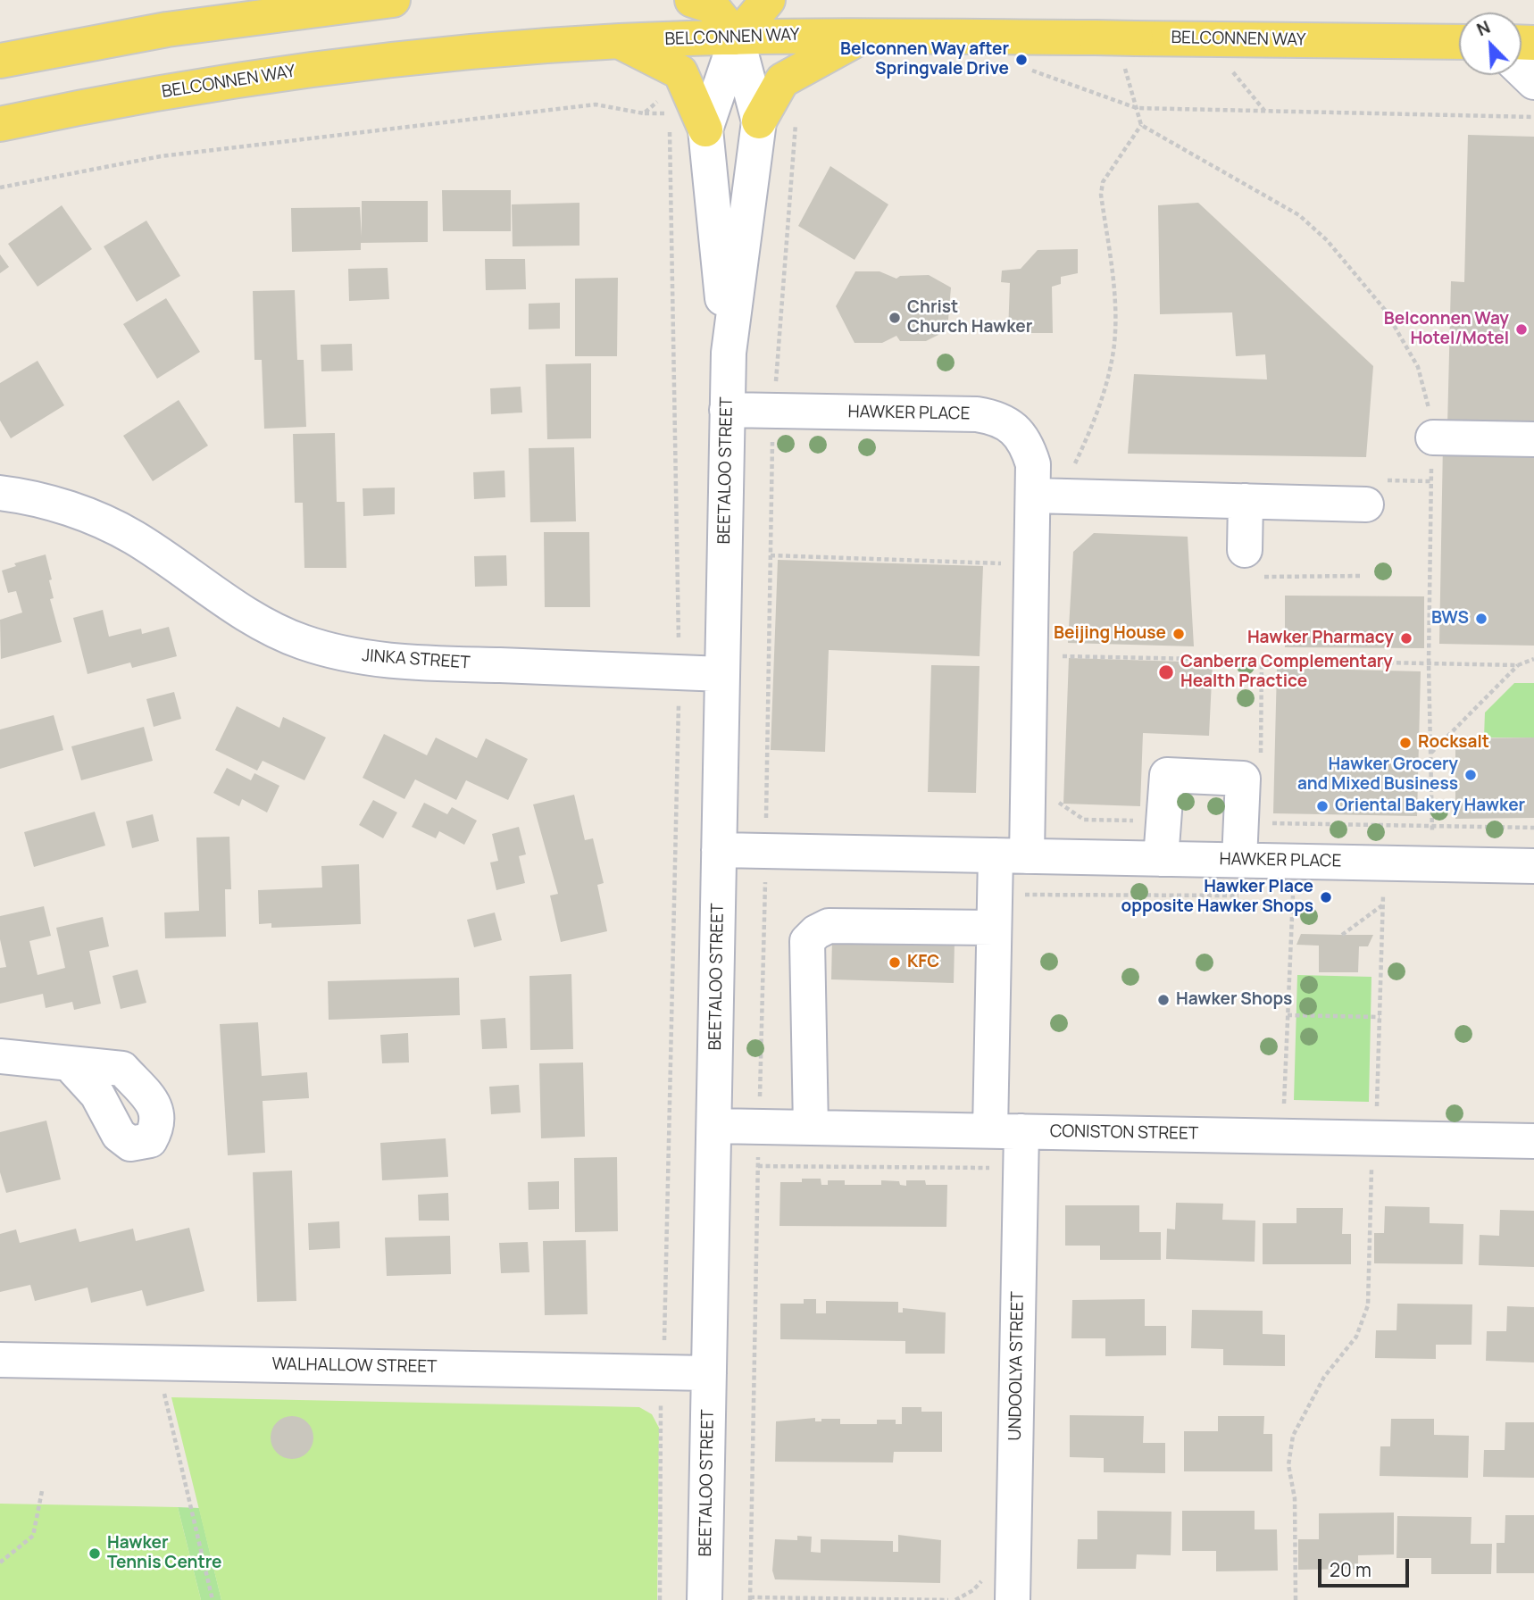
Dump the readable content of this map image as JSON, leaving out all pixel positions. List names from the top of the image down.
{
  "streets": {
    "main road": ["BELCONNEN WAY"],
    "street": [
      "HAWKER PLACE",
      "BEETALOO STREET",
      "JINKA STREET",
      "CONISTON STREET",
      "WALHALLOW STREET",
      "UNDOOLYA STREET"
    ]
  },
  "crossings": [
    ["BELCONNEN WAY", "BEETALOO STREET"],
    ["HAWKER PLACE", "BEETALOO STREET"],
    ["HAWKER PLACE", "UNDOOLYA STREET"],
    ["BEETALOO STREET", "JINKA STREET"],
    ["BEETALOO STREET", "CONISTON STREET"],
    ["BEETALOO STREET", "WALHALLOW STREET"],
    ["CONISTON STREET", "UNDOOLYA STREET"]
  ],
  "places": [
    "Belconnen Way after Springvale Drive",
    "Christ Church Hawker",
    "Belconnen Way Hotel/Motel",
    "BWS",
    "Beijing House",
    "Hawker Pharmacy",
    "Canberra Complementary Health Practice",
    "Rocksalt",
    "Hawker Grocery and Mixed Business",
    "Oriental Bakery Hawker",
    "Hawker Place opposite Hawker Shops",
    "KFC",
    "Hawker Shops",
    "Hawker Tennis Centre"
  ],
  "scale_bar": "20 m",
  "north": "top left"
}
